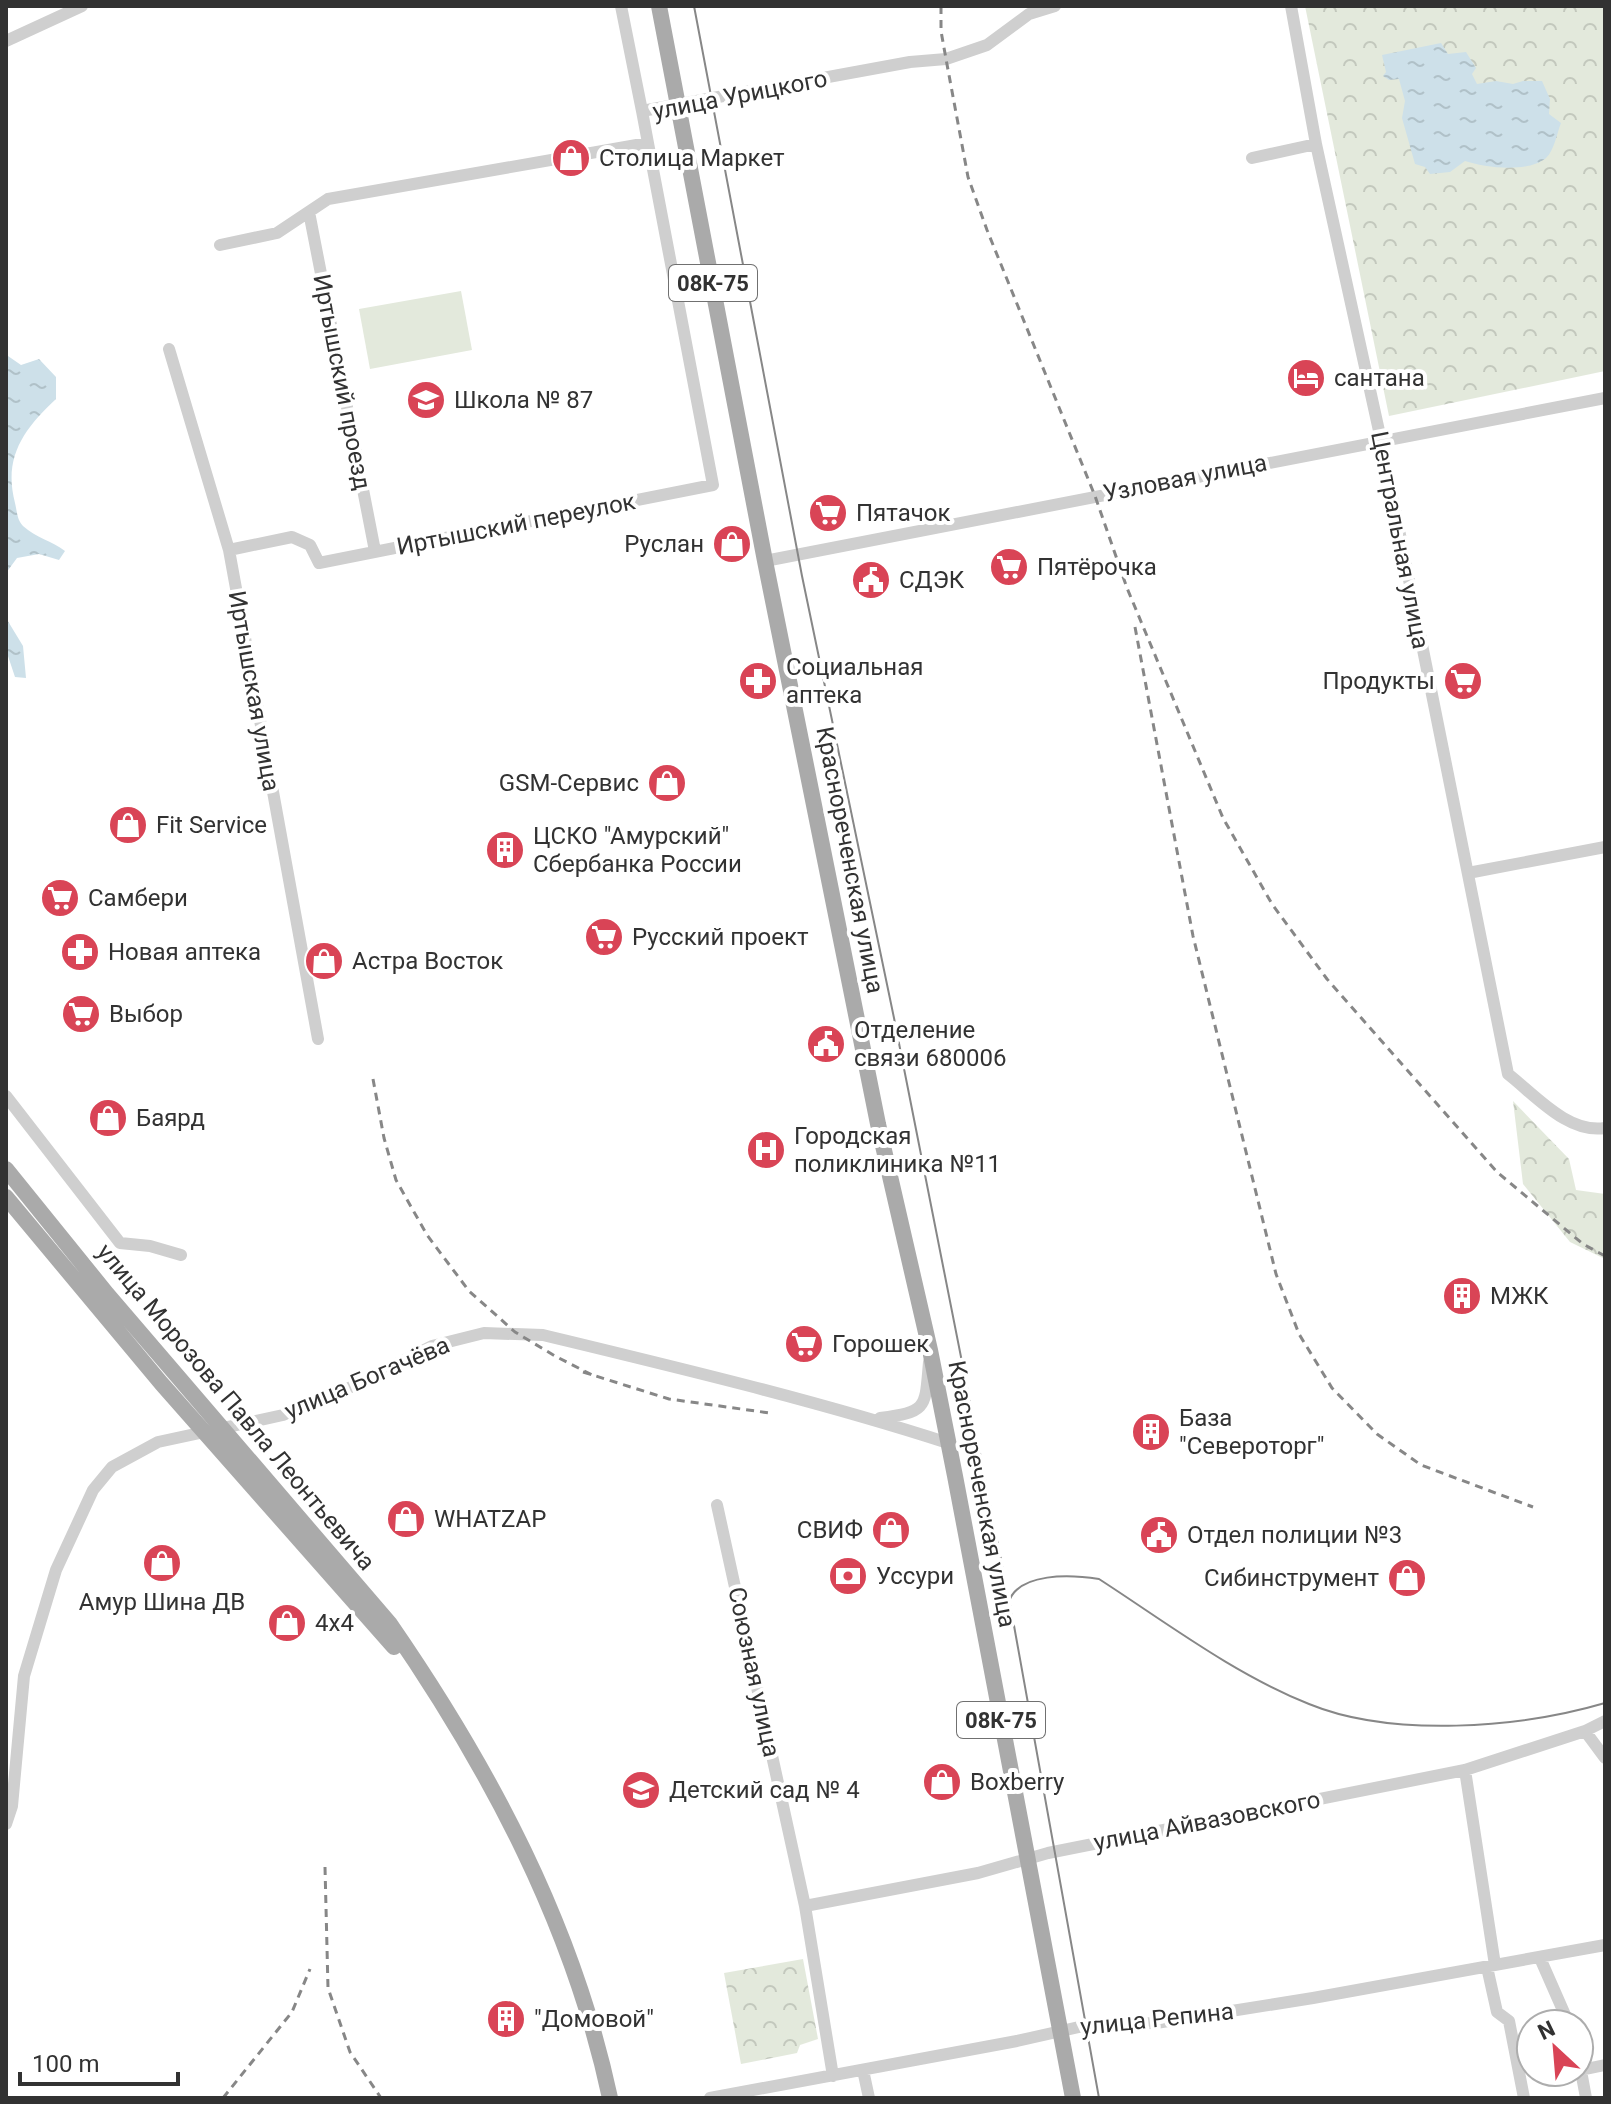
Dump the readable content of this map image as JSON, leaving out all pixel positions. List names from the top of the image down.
{
  "streets": {
    "main road": ["08К-75", "Краснореченская улица", "улица Морозова Павла Леонтьевича"],
    "street": [
      "улица Урицкого",
      "Иртышский проезд",
      "Узловая улица",
      "Иртышский переулок",
      "Центральная улица",
      "Иртышская улица",
      "улица Богачёва",
      "Союзная улица",
      "улица Айвазовского",
      "улица Репина"
    ]
  },
  "crossings": [
    ["улица Урицкого", "Иртышский проезд"],
    ["улица Урицкого", "Иртышский переулок"],
    ["улица Урицкого", "Краснореченская улица"],
    ["Иртышский проезд", "Иртышский переулок"],
    ["Узловая улица", "Центральная улица"],
    ["Узловая улица", "Краснореченская улица"],
    ["Иртышский переулок", "Иртышская улица"],
    ["Краснореченская улица", "улица Богачёва"],
    ["Краснореченская улица", "улица Айвазовского"],
    ["Краснореченская улица", "улица Репина"],
    ["улица Богачёва", "улица Морозова Павла Леонтьевича"],
    ["Союзная улица", "улица Айвазовского"],
    ["Союзная улица", "улица Репина"]
  ],
  "places": {
    "shop": [
      "Столица Маркет",
      "Руслан",
      "GSM-Сервис",
      "Fit Service",
      "Астра Восток",
      "Баярд",
      "WHATZAP",
      "СВИФ",
      "Амур Шина ДВ",
      "Сибинструмент",
      "4х4",
      "Boxberry"
    ],
    "hotel": ["сантана"],
    "school or university": ["Школа № 87", "Детский сад № 4"],
    "supermarket": [
      "Пятачок",
      "Пятёрочка",
      "Продукты",
      "Самбери",
      "Русский проект",
      "Выбор",
      "Горошек"
    ],
    "public building": ["СДЭК", "Отделение связи 680006", "Отдел полиции №3"],
    "pharmacy": ["Социальная аптека", "Новая аптека"],
    "building": [
      "ЦСКО \"Амурский\" Сбербанка России",
      "МЖК",
      "База \"Североторг\"",
      "\"Домовой\""
    ],
    "hospital": ["Городская поликлиника №11"],
    "bank": ["Уссури"]
  },
  "scale_bar": "100 m",
  "north": "top left"
}
